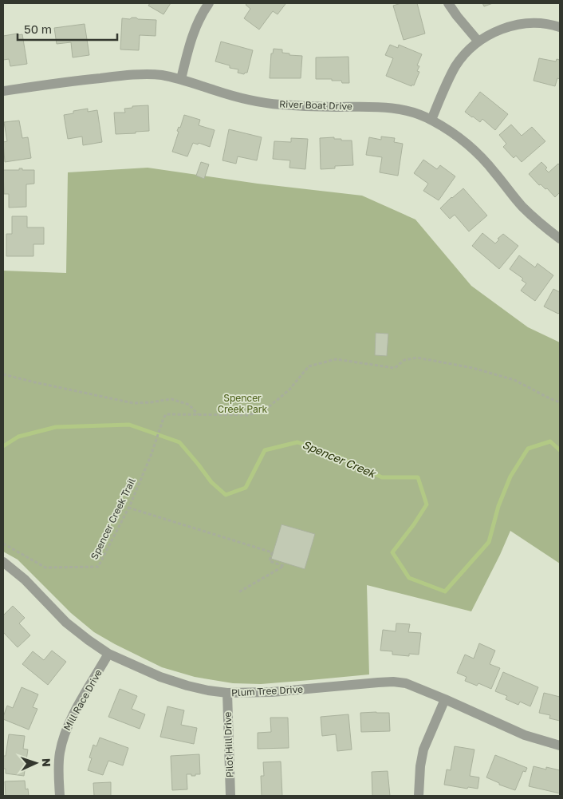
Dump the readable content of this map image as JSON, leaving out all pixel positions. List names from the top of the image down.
{
  "streets": {
    "street": [
      "River Boat Drive",
      "Plum Tree Drive",
      "Mill Race Drive",
      "Pilot Hill Drive"
    ],
    "path": ["Spencer Creek Trail"]
  },
  "crossings": [
    ["Plum Tree Drive", "Mill Race Drive"],
    ["Plum Tree Drive", "Pilot Hill Drive"]
  ],
  "water": ["Spencer Creek"],
  "parks": ["Spencer Creek Park"],
  "scale_bar": "50 m",
  "north": "right"
}
